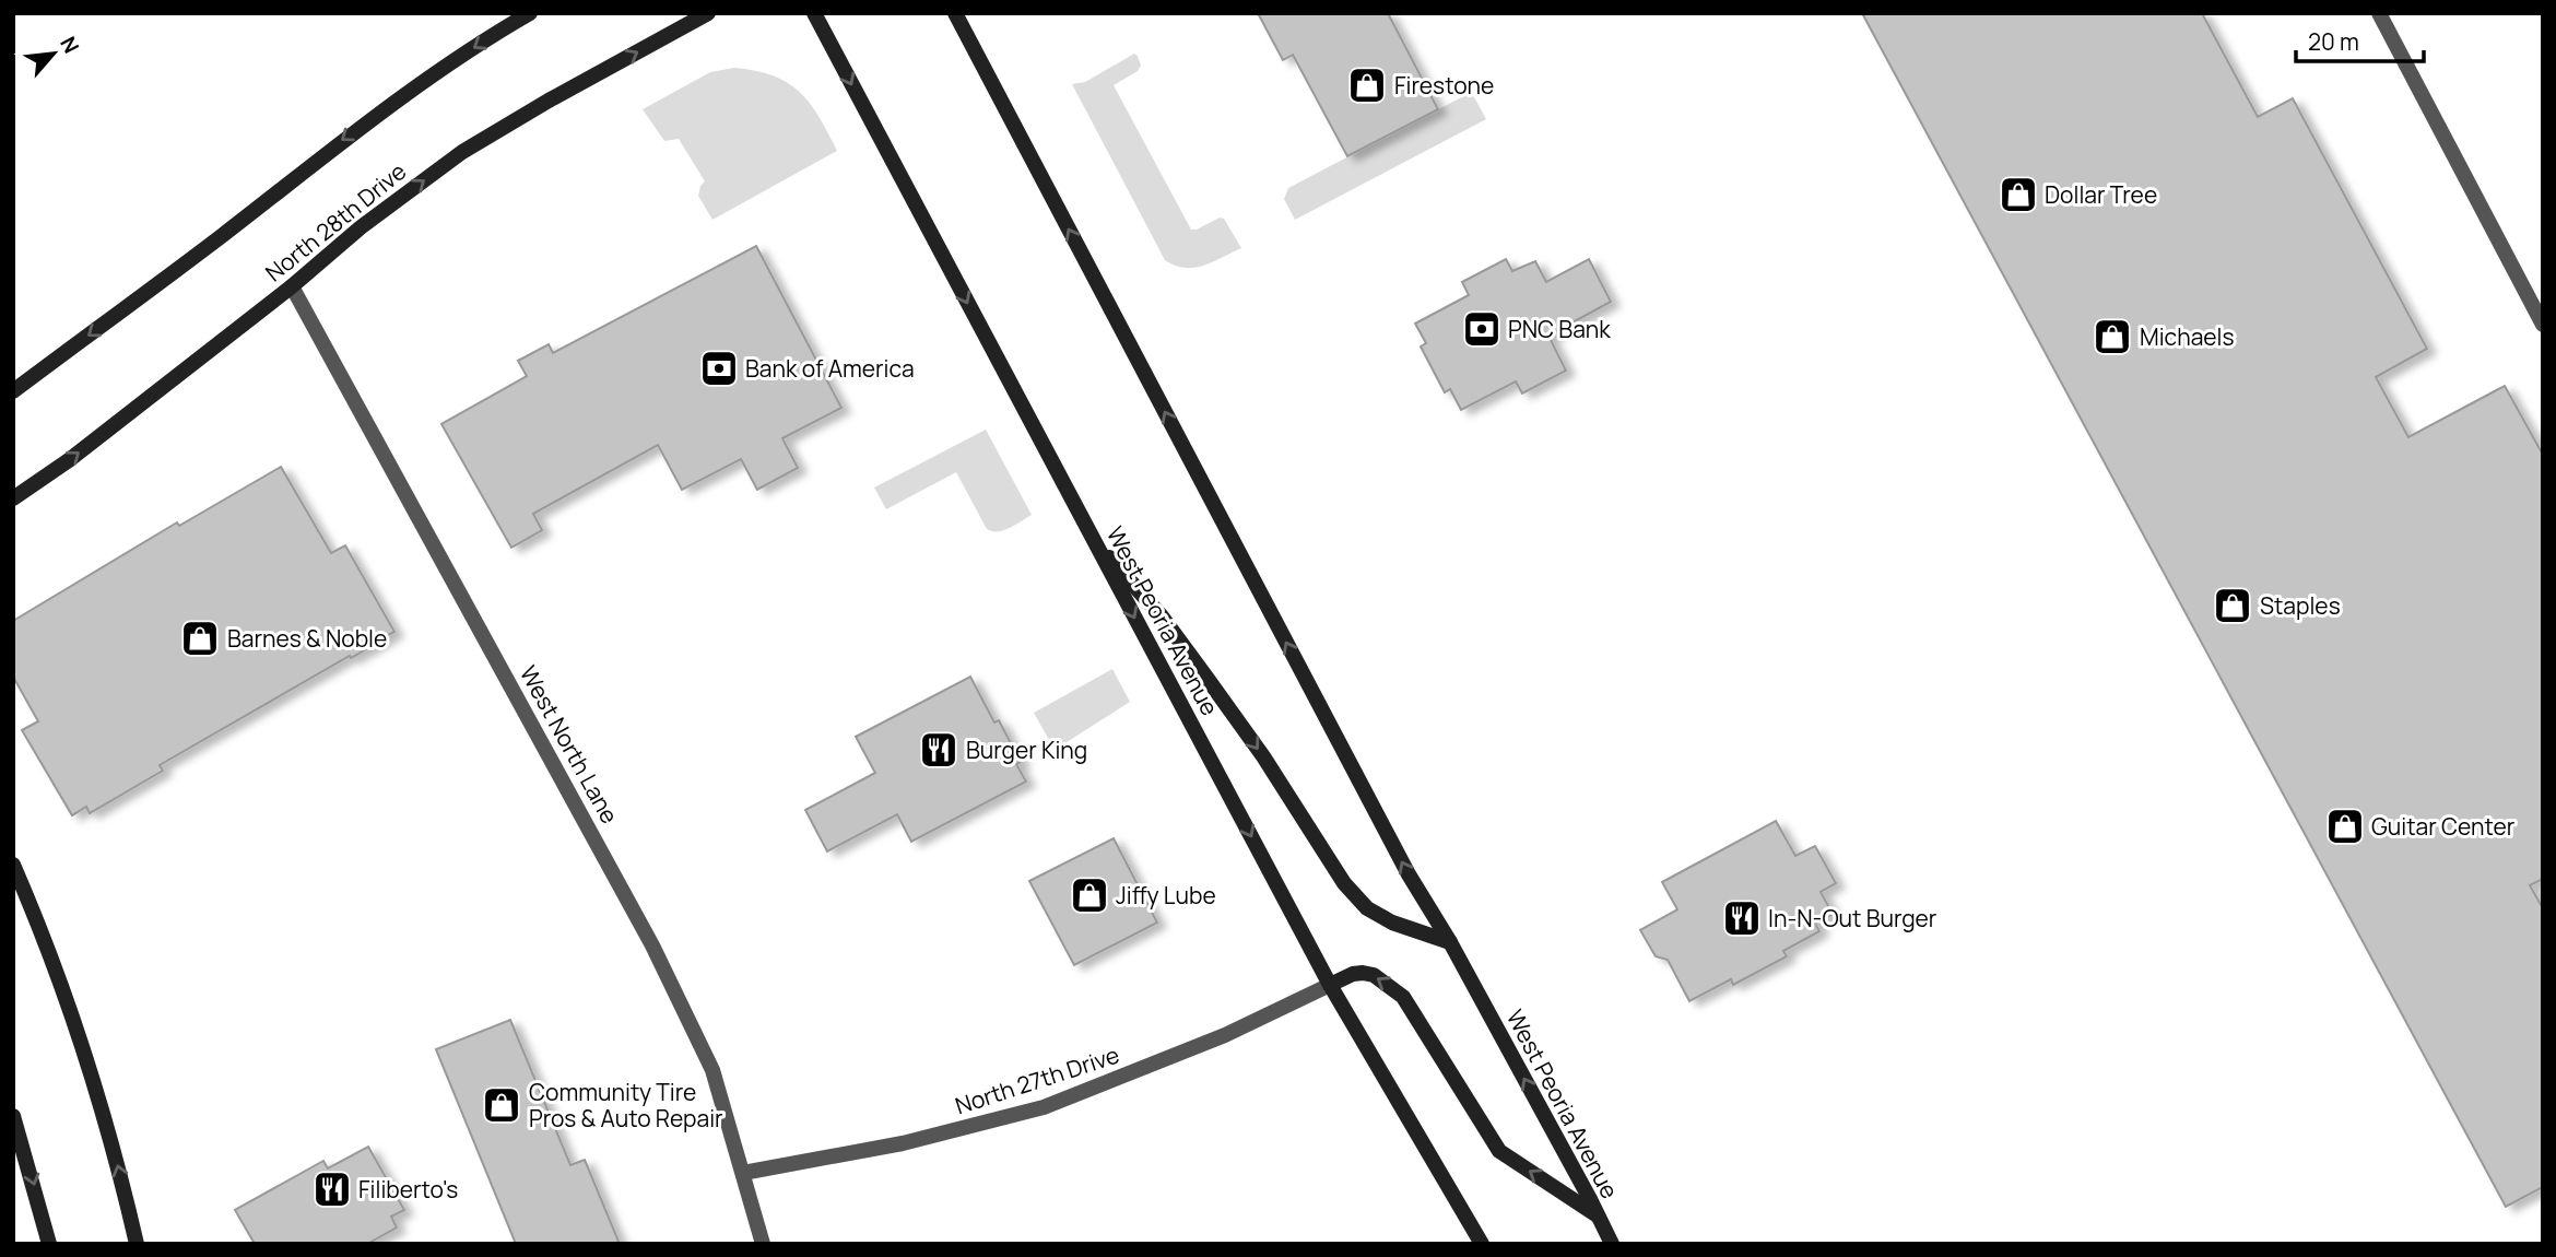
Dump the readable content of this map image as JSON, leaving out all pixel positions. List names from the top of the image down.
{
  "streets": {
    "main road": ["North 28th Drive", "West Peoria Avenue"],
    "street": ["West North Lane", "North 27th Drive"]
  },
  "crossings": [
    ["North 28th Drive", "West North Lane"],
    ["West Peoria Avenue", "North 27th Drive"],
    ["West North Lane", "North 27th Drive"]
  ],
  "places": {
    "shop": [
      "Firestone",
      "Dollar Tree",
      "Michaels",
      "Staples",
      "Barnes & Noble",
      "Guitar Center",
      "Jiffy Lube",
      "Community Tire Pros & Auto Repair"
    ],
    "bank": ["PNC Bank", "Bank of America"],
    "restaurant": ["Burger King", "In-N-Out Burger", "Filiberto's"]
  },
  "scale_bar": "20 m",
  "north": "top right"
}
